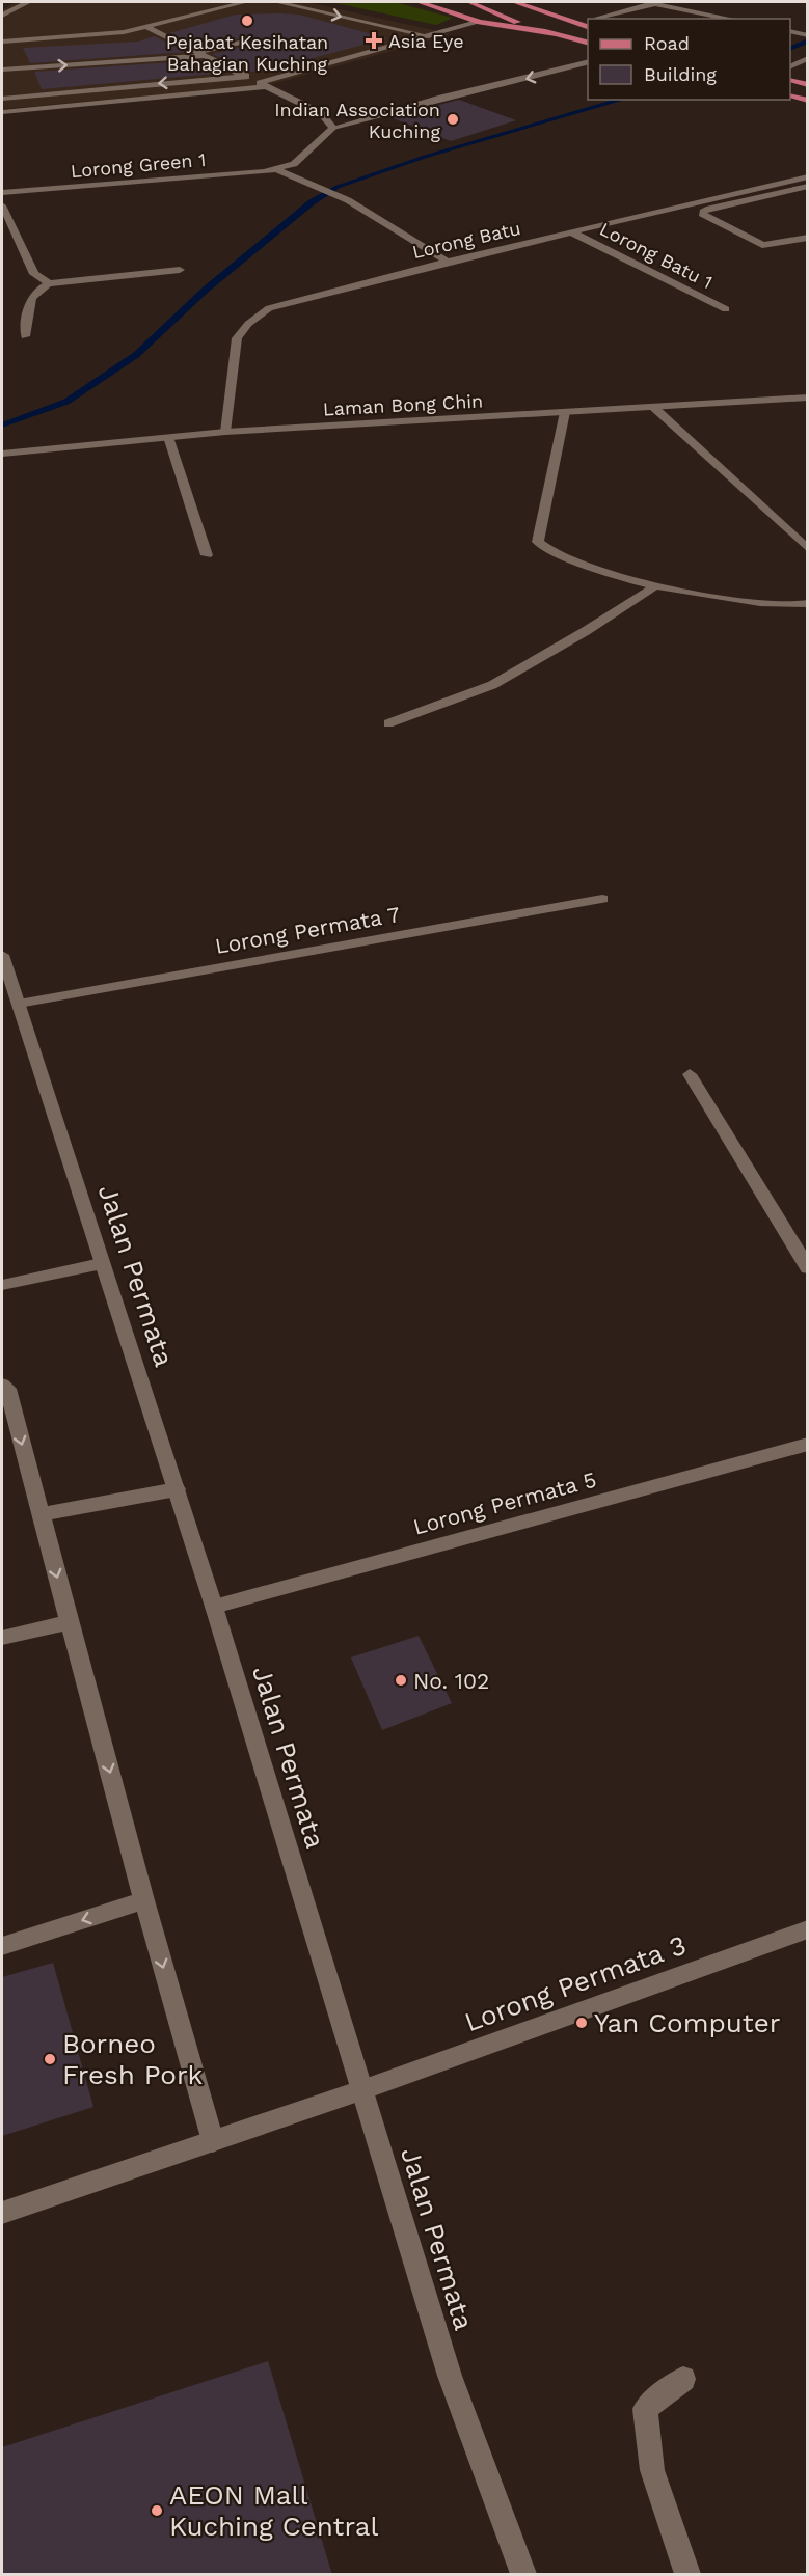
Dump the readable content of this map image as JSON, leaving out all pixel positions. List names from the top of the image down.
{
  "streets": {
    "street": [
      "Lorong Green 1",
      "Lorong Batu",
      "Lorong Batu 1",
      "Laman Bong Chin",
      "Lorong Permata 7",
      "Jalan Permata",
      "Lorong Permata 5",
      "Lorong Permata 3"
    ]
  },
  "crossings": [
    ["Lorong Batu", "Lorong Batu 1"],
    ["Lorong Batu", "Laman Bong Chin"],
    ["Lorong Permata 7", "Jalan Permata"],
    ["Jalan Permata", "Lorong Permata 5"],
    ["Jalan Permata", "Lorong Permata 3"]
  ],
  "places": {
    "other": [
      "Pejabat Kesihatan Bahagian Kuching",
      "Indian Association Kuching",
      "No. 102",
      "Yan Computer",
      "Borneo Fresh Pork",
      "AEON Mall Kuching Central"
    ],
    "health": ["Asia Eye"]
  },
  "legend": ["Road", "Building"]
}
